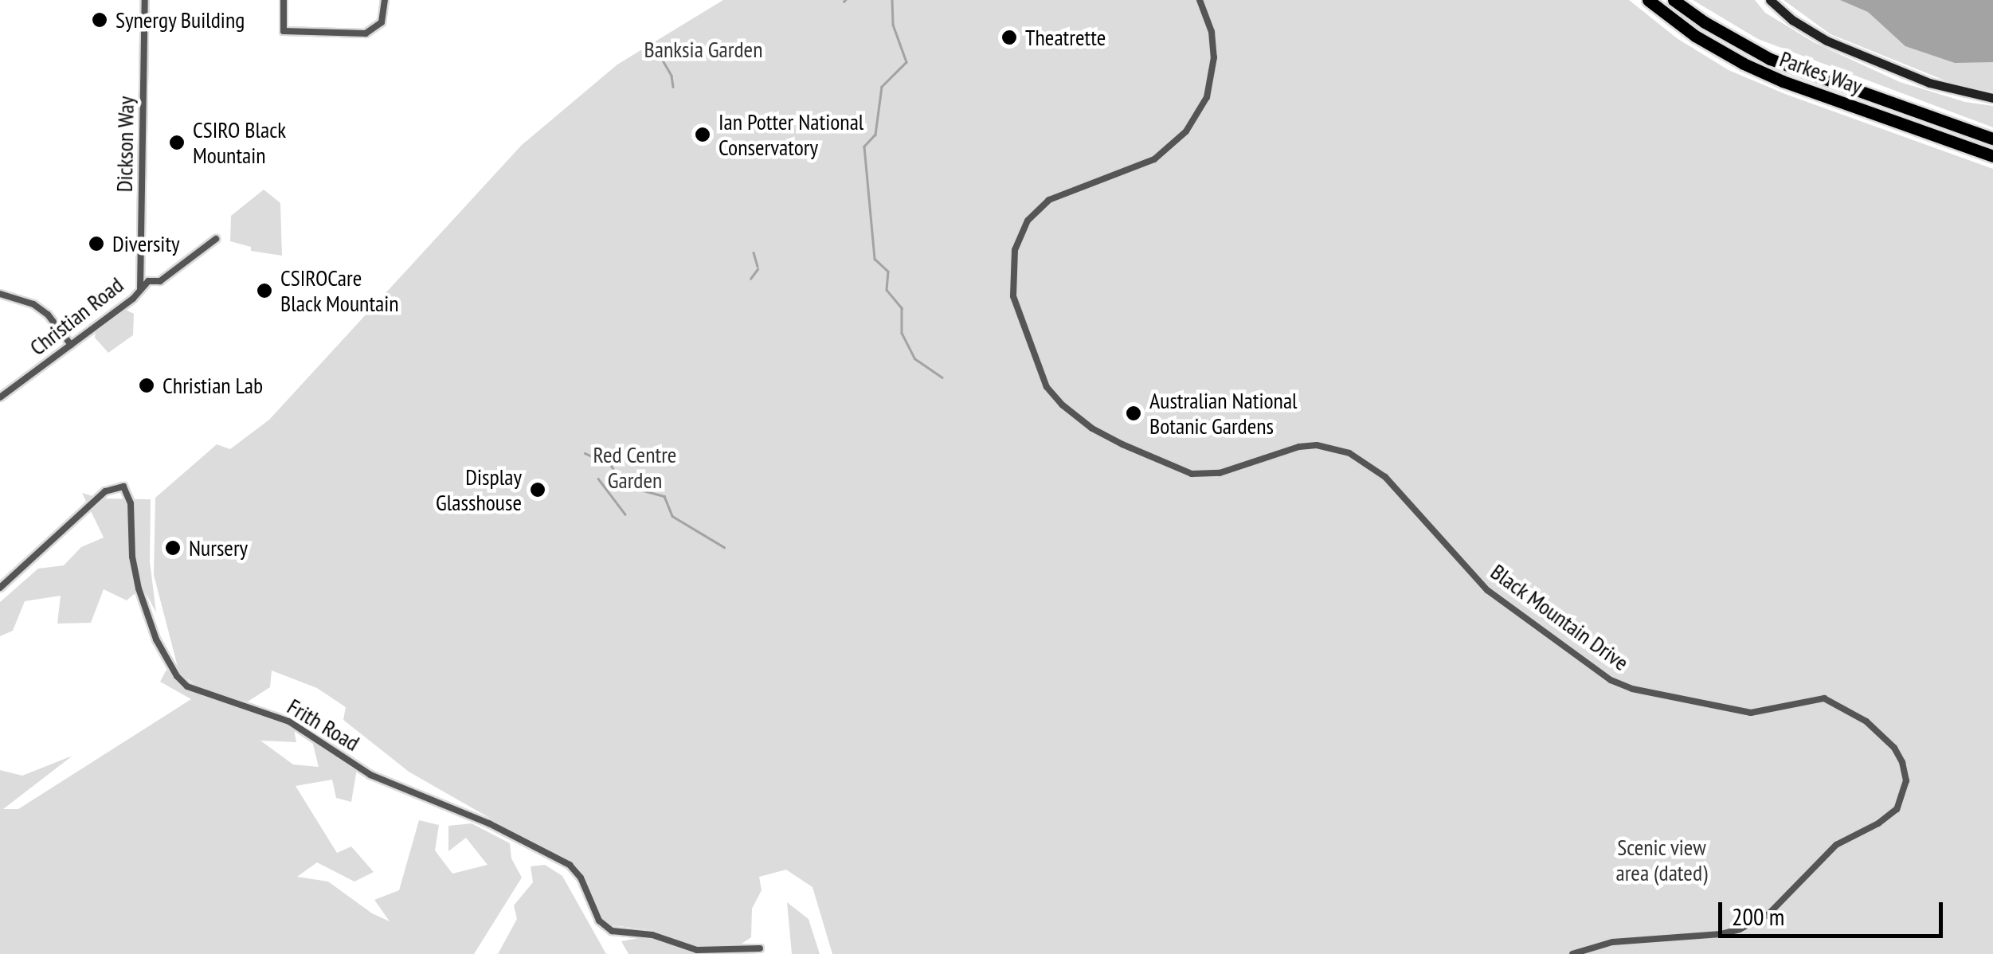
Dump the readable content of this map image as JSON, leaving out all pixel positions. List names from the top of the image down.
{
  "streets": {
    "highway": ["Parkes Way"],
    "street": [
      "Dickson Way",
      "Christian Road",
      "Black Mountain Drive",
      "Frith Road"
    ]
  },
  "crossings": [
    ["Dickson Way", "Christian Road"]
  ],
  "parks": ["Banksia Garden", "Red Centre Garden", "Scenic view area (dated)"],
  "places": [
    "Synergy Building",
    "Theatrette",
    "Ian Potter National Conservatory",
    "CSIRO Black Mountain",
    "Diversity",
    "CSIROCare Black Mountain",
    "Christian Lab",
    "Australian National Botanic Gardens",
    "Display Glasshouse",
    "Nursery"
  ],
  "scale_bar": "200 m"
}
